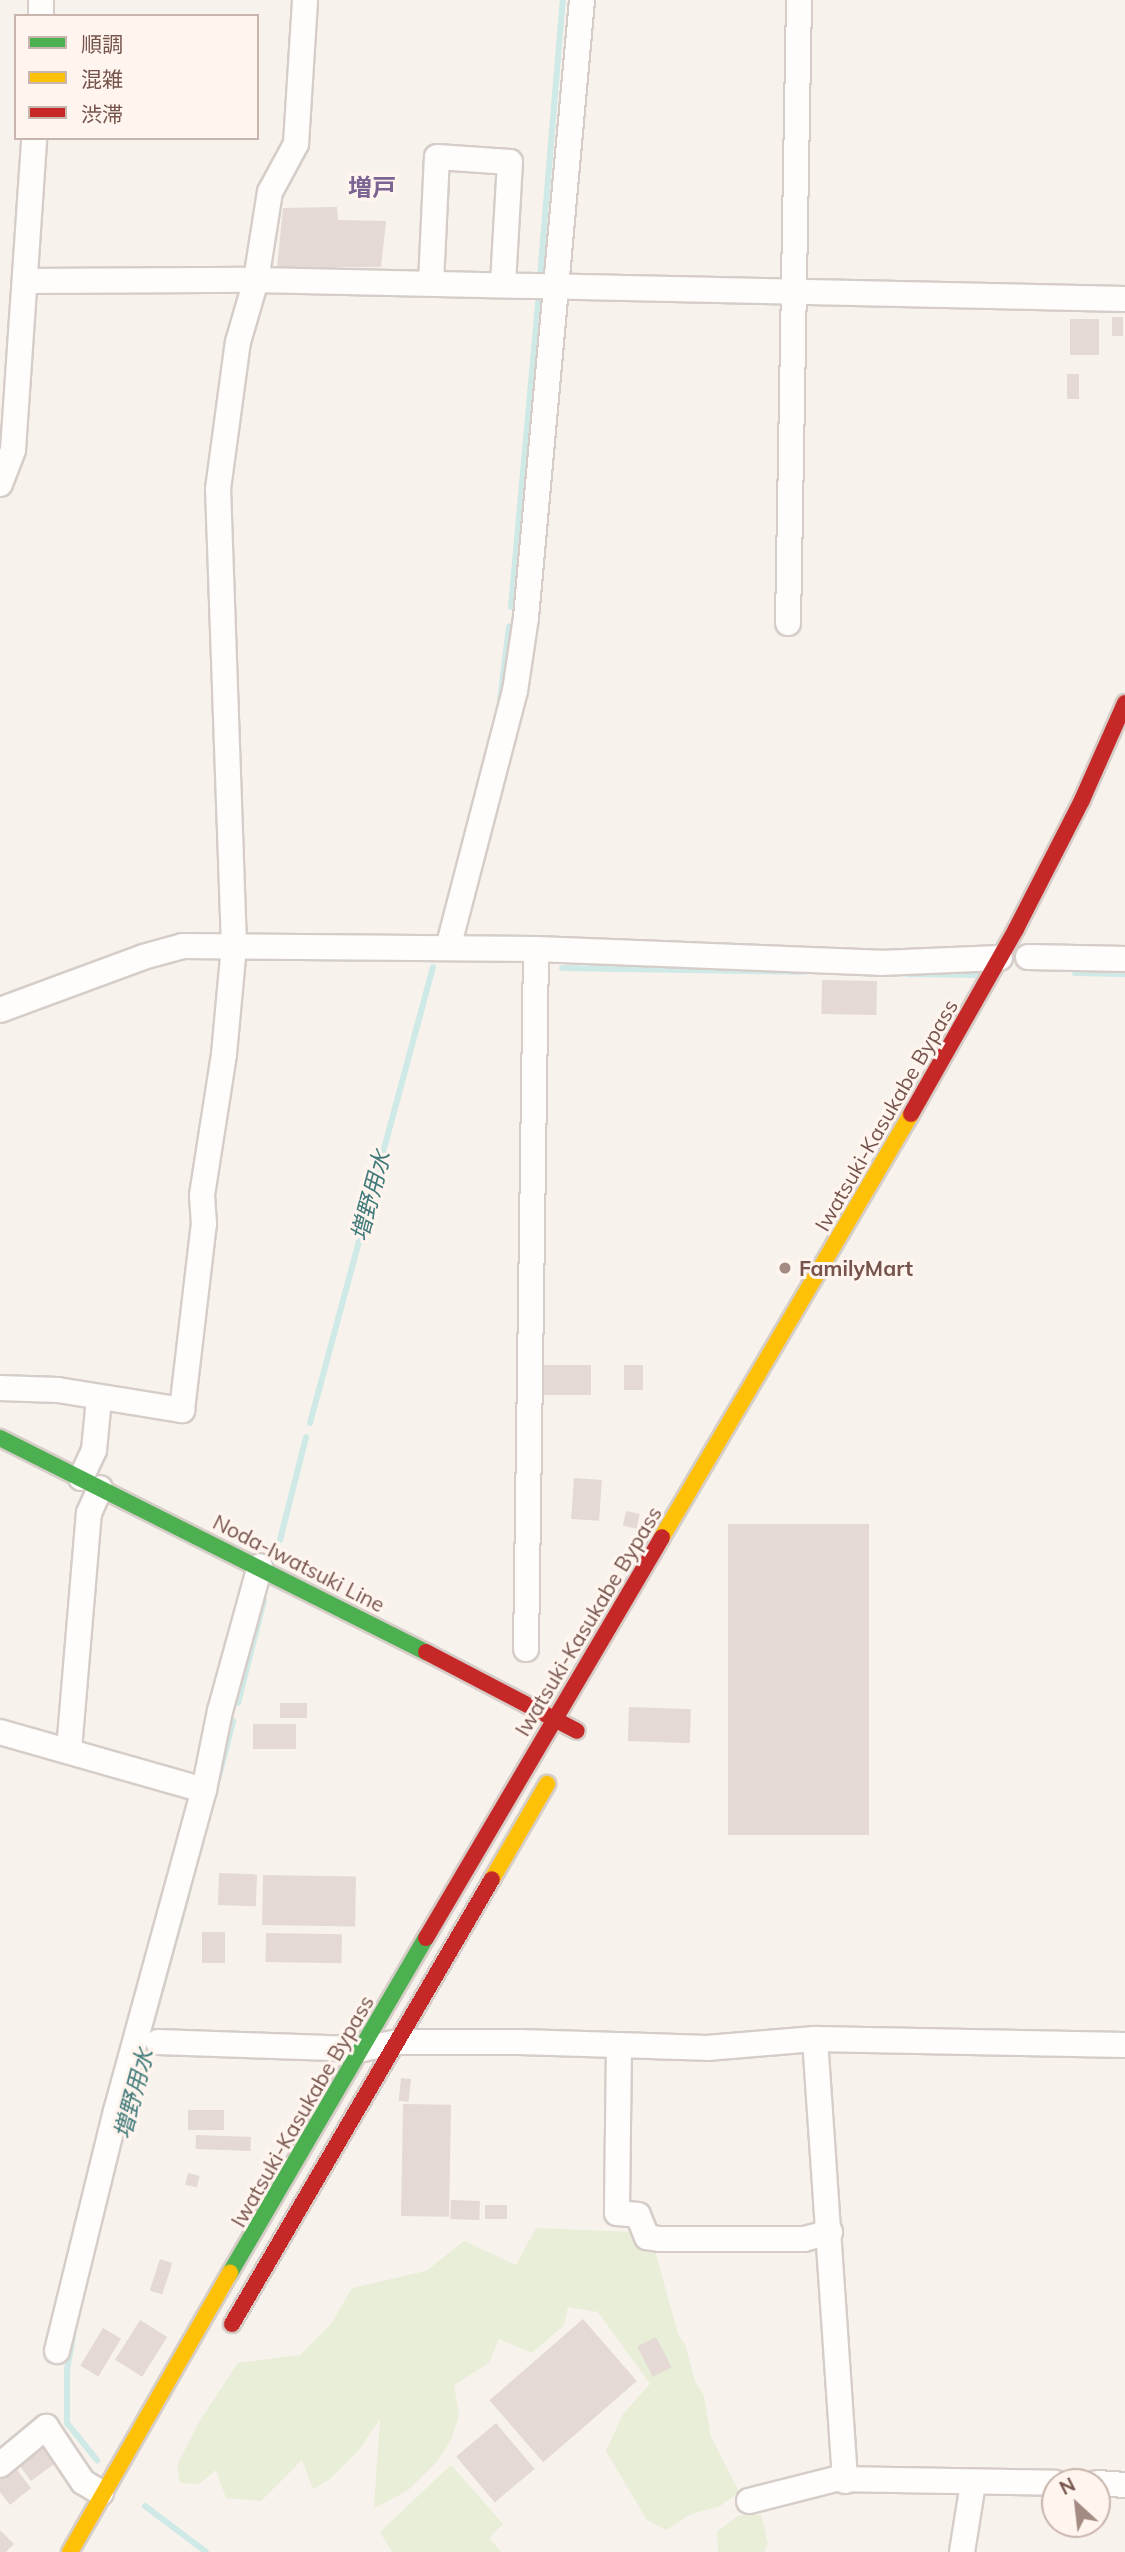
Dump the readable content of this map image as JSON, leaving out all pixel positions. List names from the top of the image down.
{
  "streets": {
    "main road": ["Iwatsuki-Kasukabe Bypass", "Noda-Iwatsuki Line"]
  },
  "crossings": [
    ["Iwatsuki-Kasukabe Bypass", "Noda-Iwatsuki Line"]
  ],
  "districts": ["増戸"],
  "water": ["増野用水"],
  "places": ["FamilyMart"],
  "legend": ["順調", "混雑", "渋滞"],
  "north": "top left"
}
